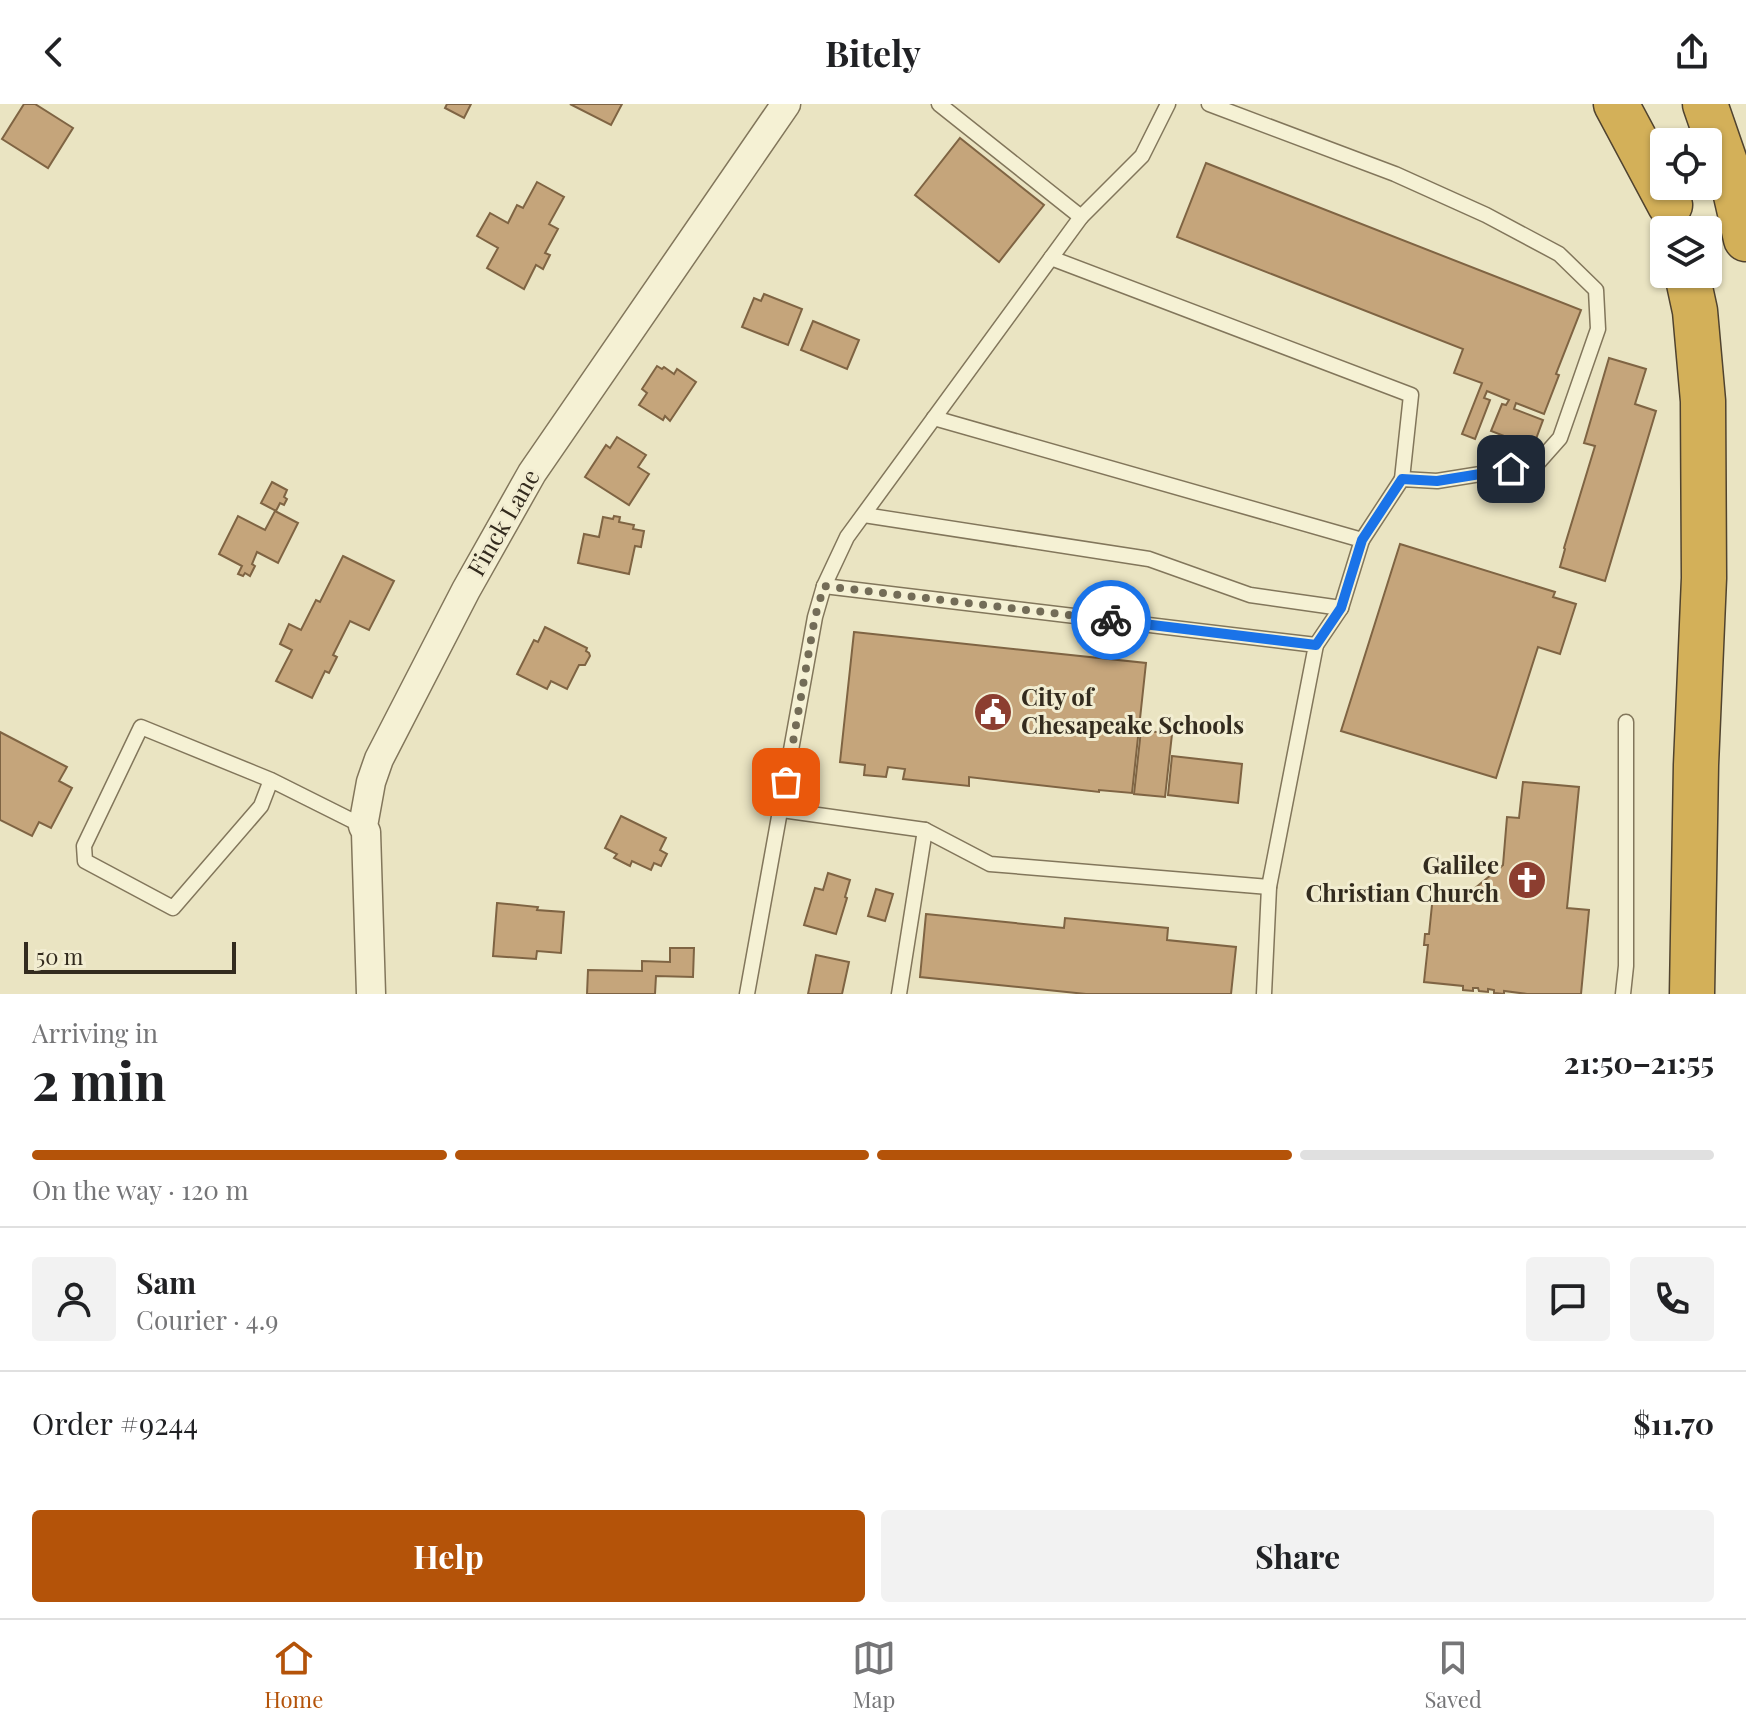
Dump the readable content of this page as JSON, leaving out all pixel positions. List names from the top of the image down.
{
  "streets": {
    "street": ["Finck Lane"]
  },
  "places": {
    "public building": ["City of Chesapeake Schools"],
    "church": ["Galilee Christian Church"]
  },
  "scale_bar": "50 m",
  "page": {
    "header": "Bitely",
    "scale": "50 m",
    "heading": ["2 min", "Arriving in", "21:50–21:55"],
    "panel": [
      "Sam",
      "Courier · 4.9",
      "Order #9244",
      "$11.70"
    ],
    "bar": "On the way · 120 m",
    "buttons": ["Help", "Share"],
    "tabs": ["Home", "Map", "Saved"]
  }
}
